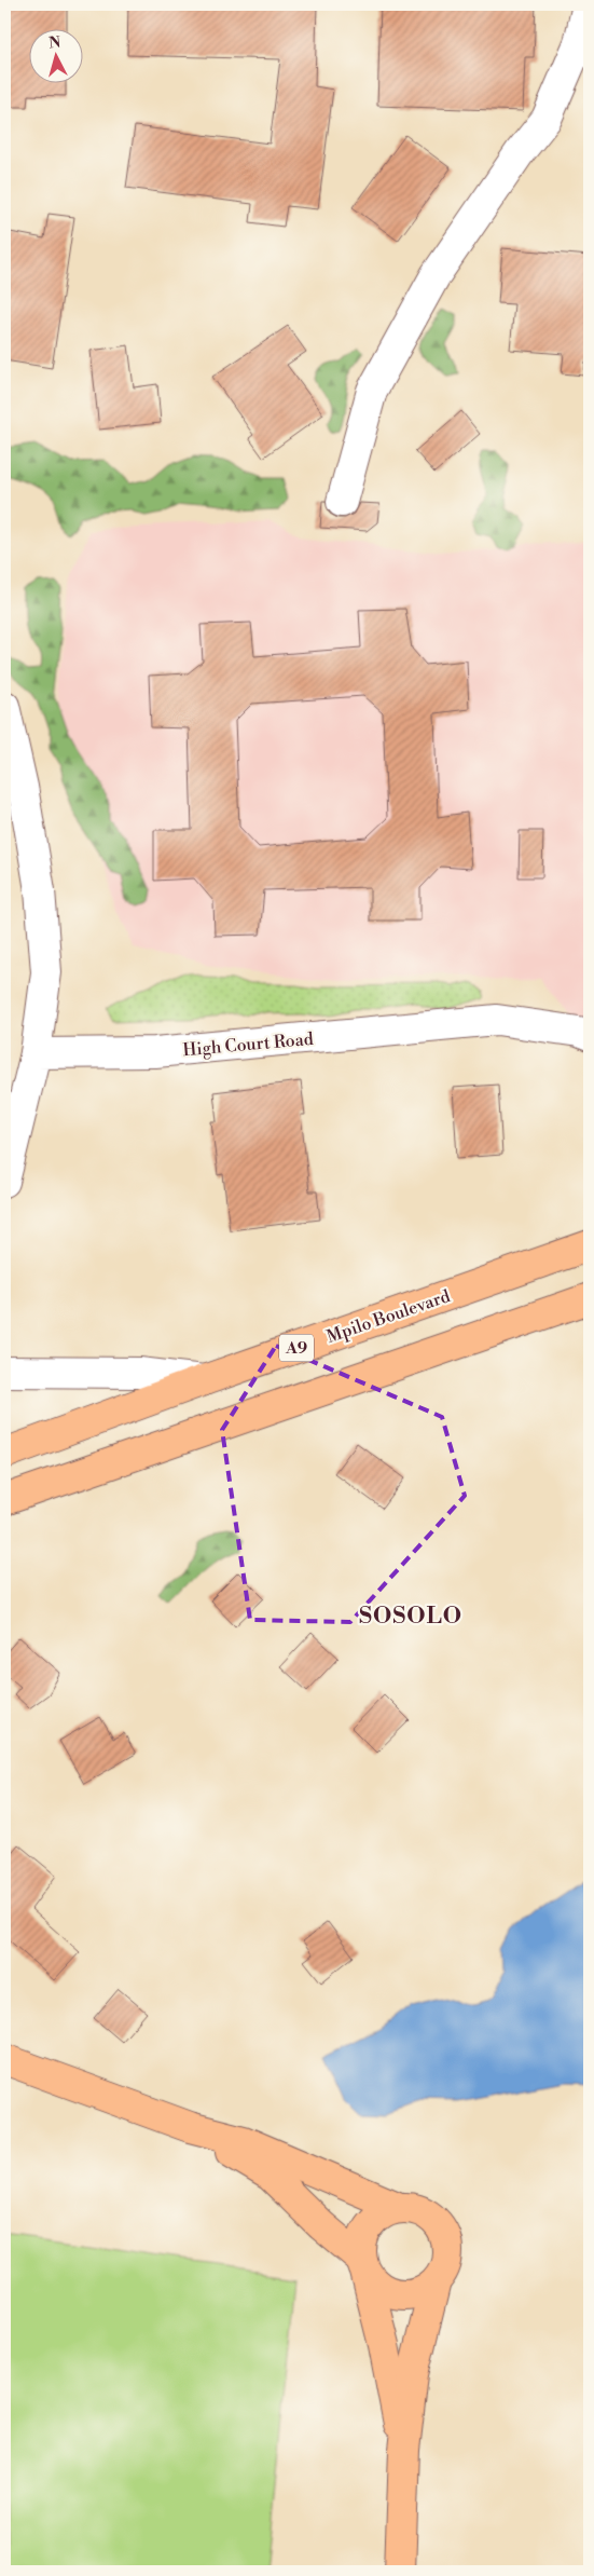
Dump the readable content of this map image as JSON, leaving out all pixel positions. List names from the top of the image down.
{
  "streets": {
    "main road": ["Mpilo Boulevard", "A9"],
    "street": ["High Court Road"]
  },
  "districts": ["SOSOLO"],
  "north": "top"
}
